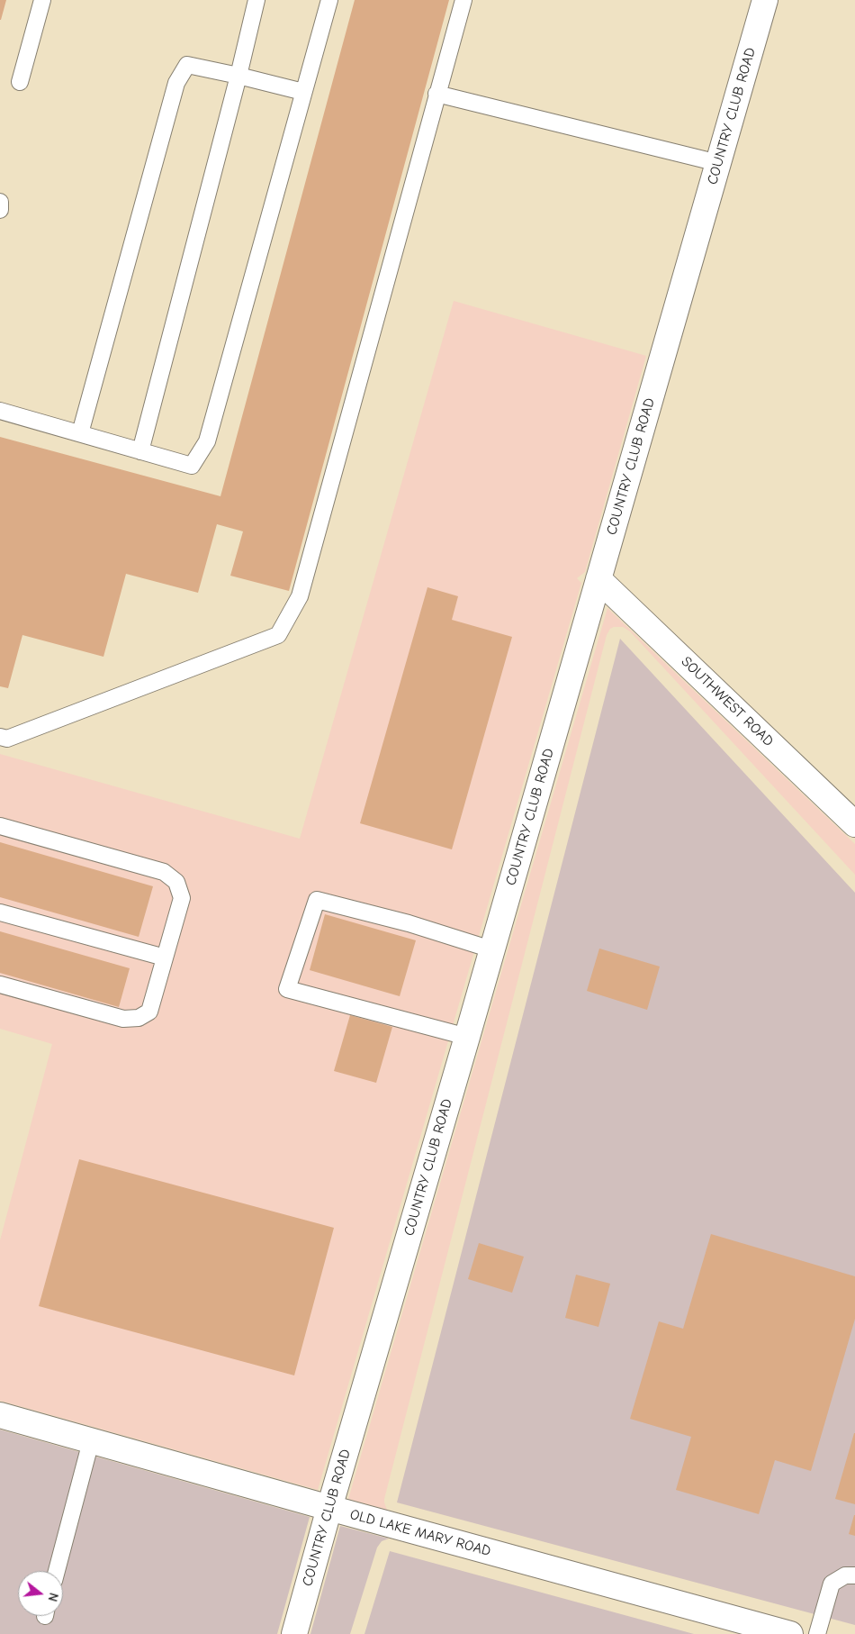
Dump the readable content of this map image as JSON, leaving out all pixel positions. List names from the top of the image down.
{
  "streets": {
    "street": ["COUNTRY CLUB ROAD", "SOUTHWEST ROAD", "OLD LAKE MARY ROAD"]
  },
  "crossings": [
    ["COUNTRY CLUB ROAD", "SOUTHWEST ROAD"],
    ["COUNTRY CLUB ROAD", "OLD LAKE MARY ROAD"]
  ],
  "north": "right"
}
